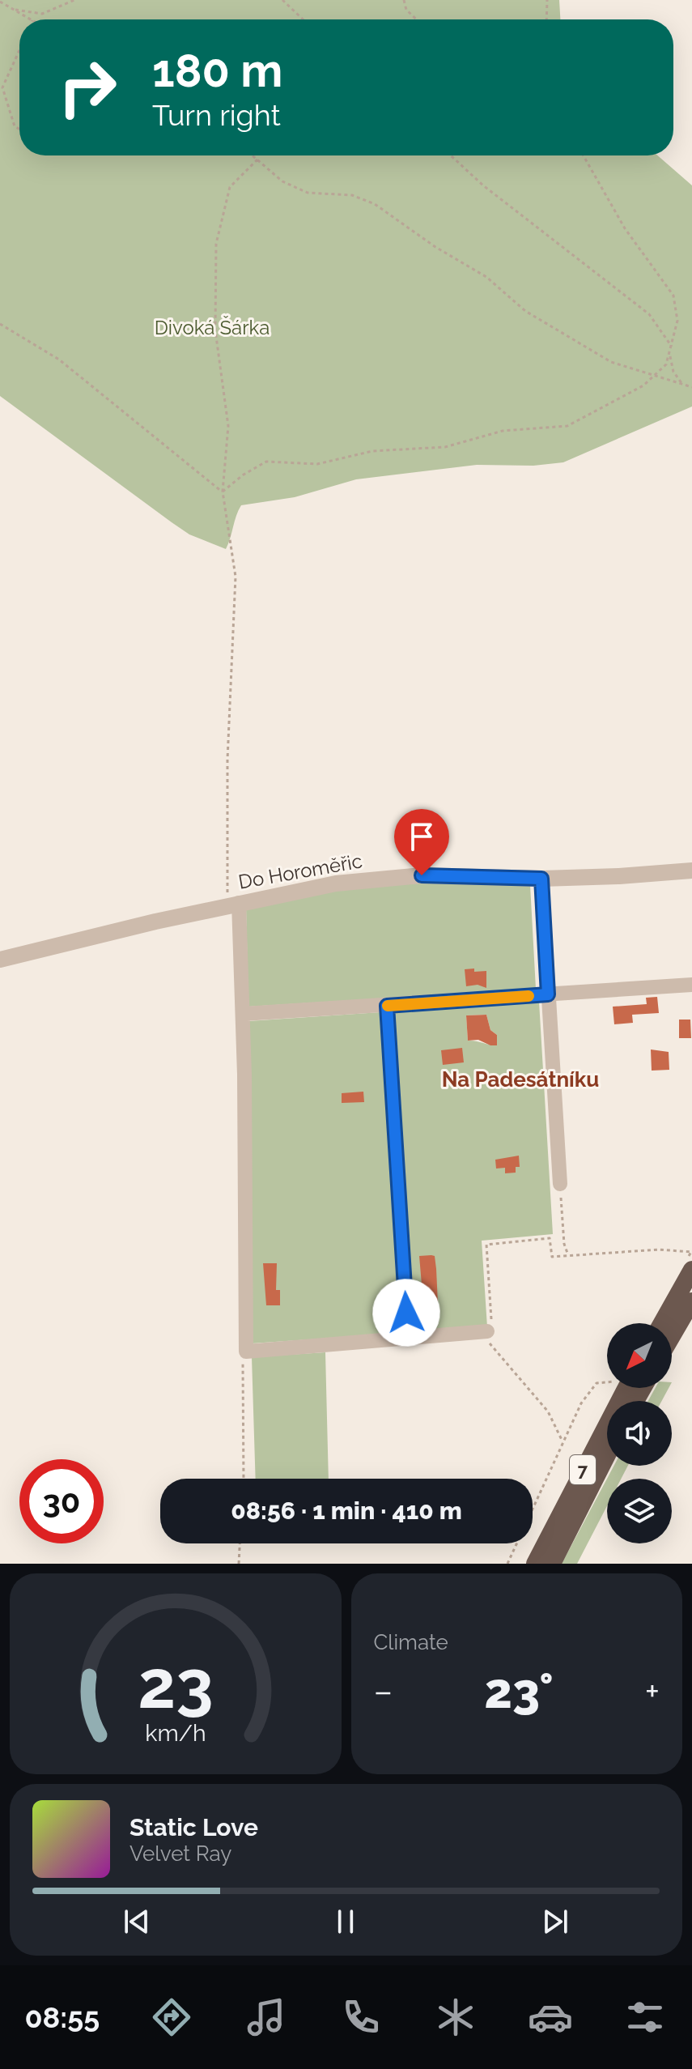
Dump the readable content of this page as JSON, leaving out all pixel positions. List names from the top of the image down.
{
  "streets": {
    "highway": ["7"],
    "street": ["Do Horoměřic"]
  },
  "districts": ["Na Padesátníku"],
  "parks": ["Divoká Šárka"],
  "north": "bottom left",
  "page": {
    "turn": ["180 m", "Turn right"],
    "limit": "30",
    "trip": "08:56 · 1 min · 410 m",
    "tile": "Climate",
    "heat": ["−", "23°", "+"],
    "song": ["Static Love", "Velvet Ray"],
    "tabs": "08:55",
    "gauge": ["23", "km/h"]
  }
}
